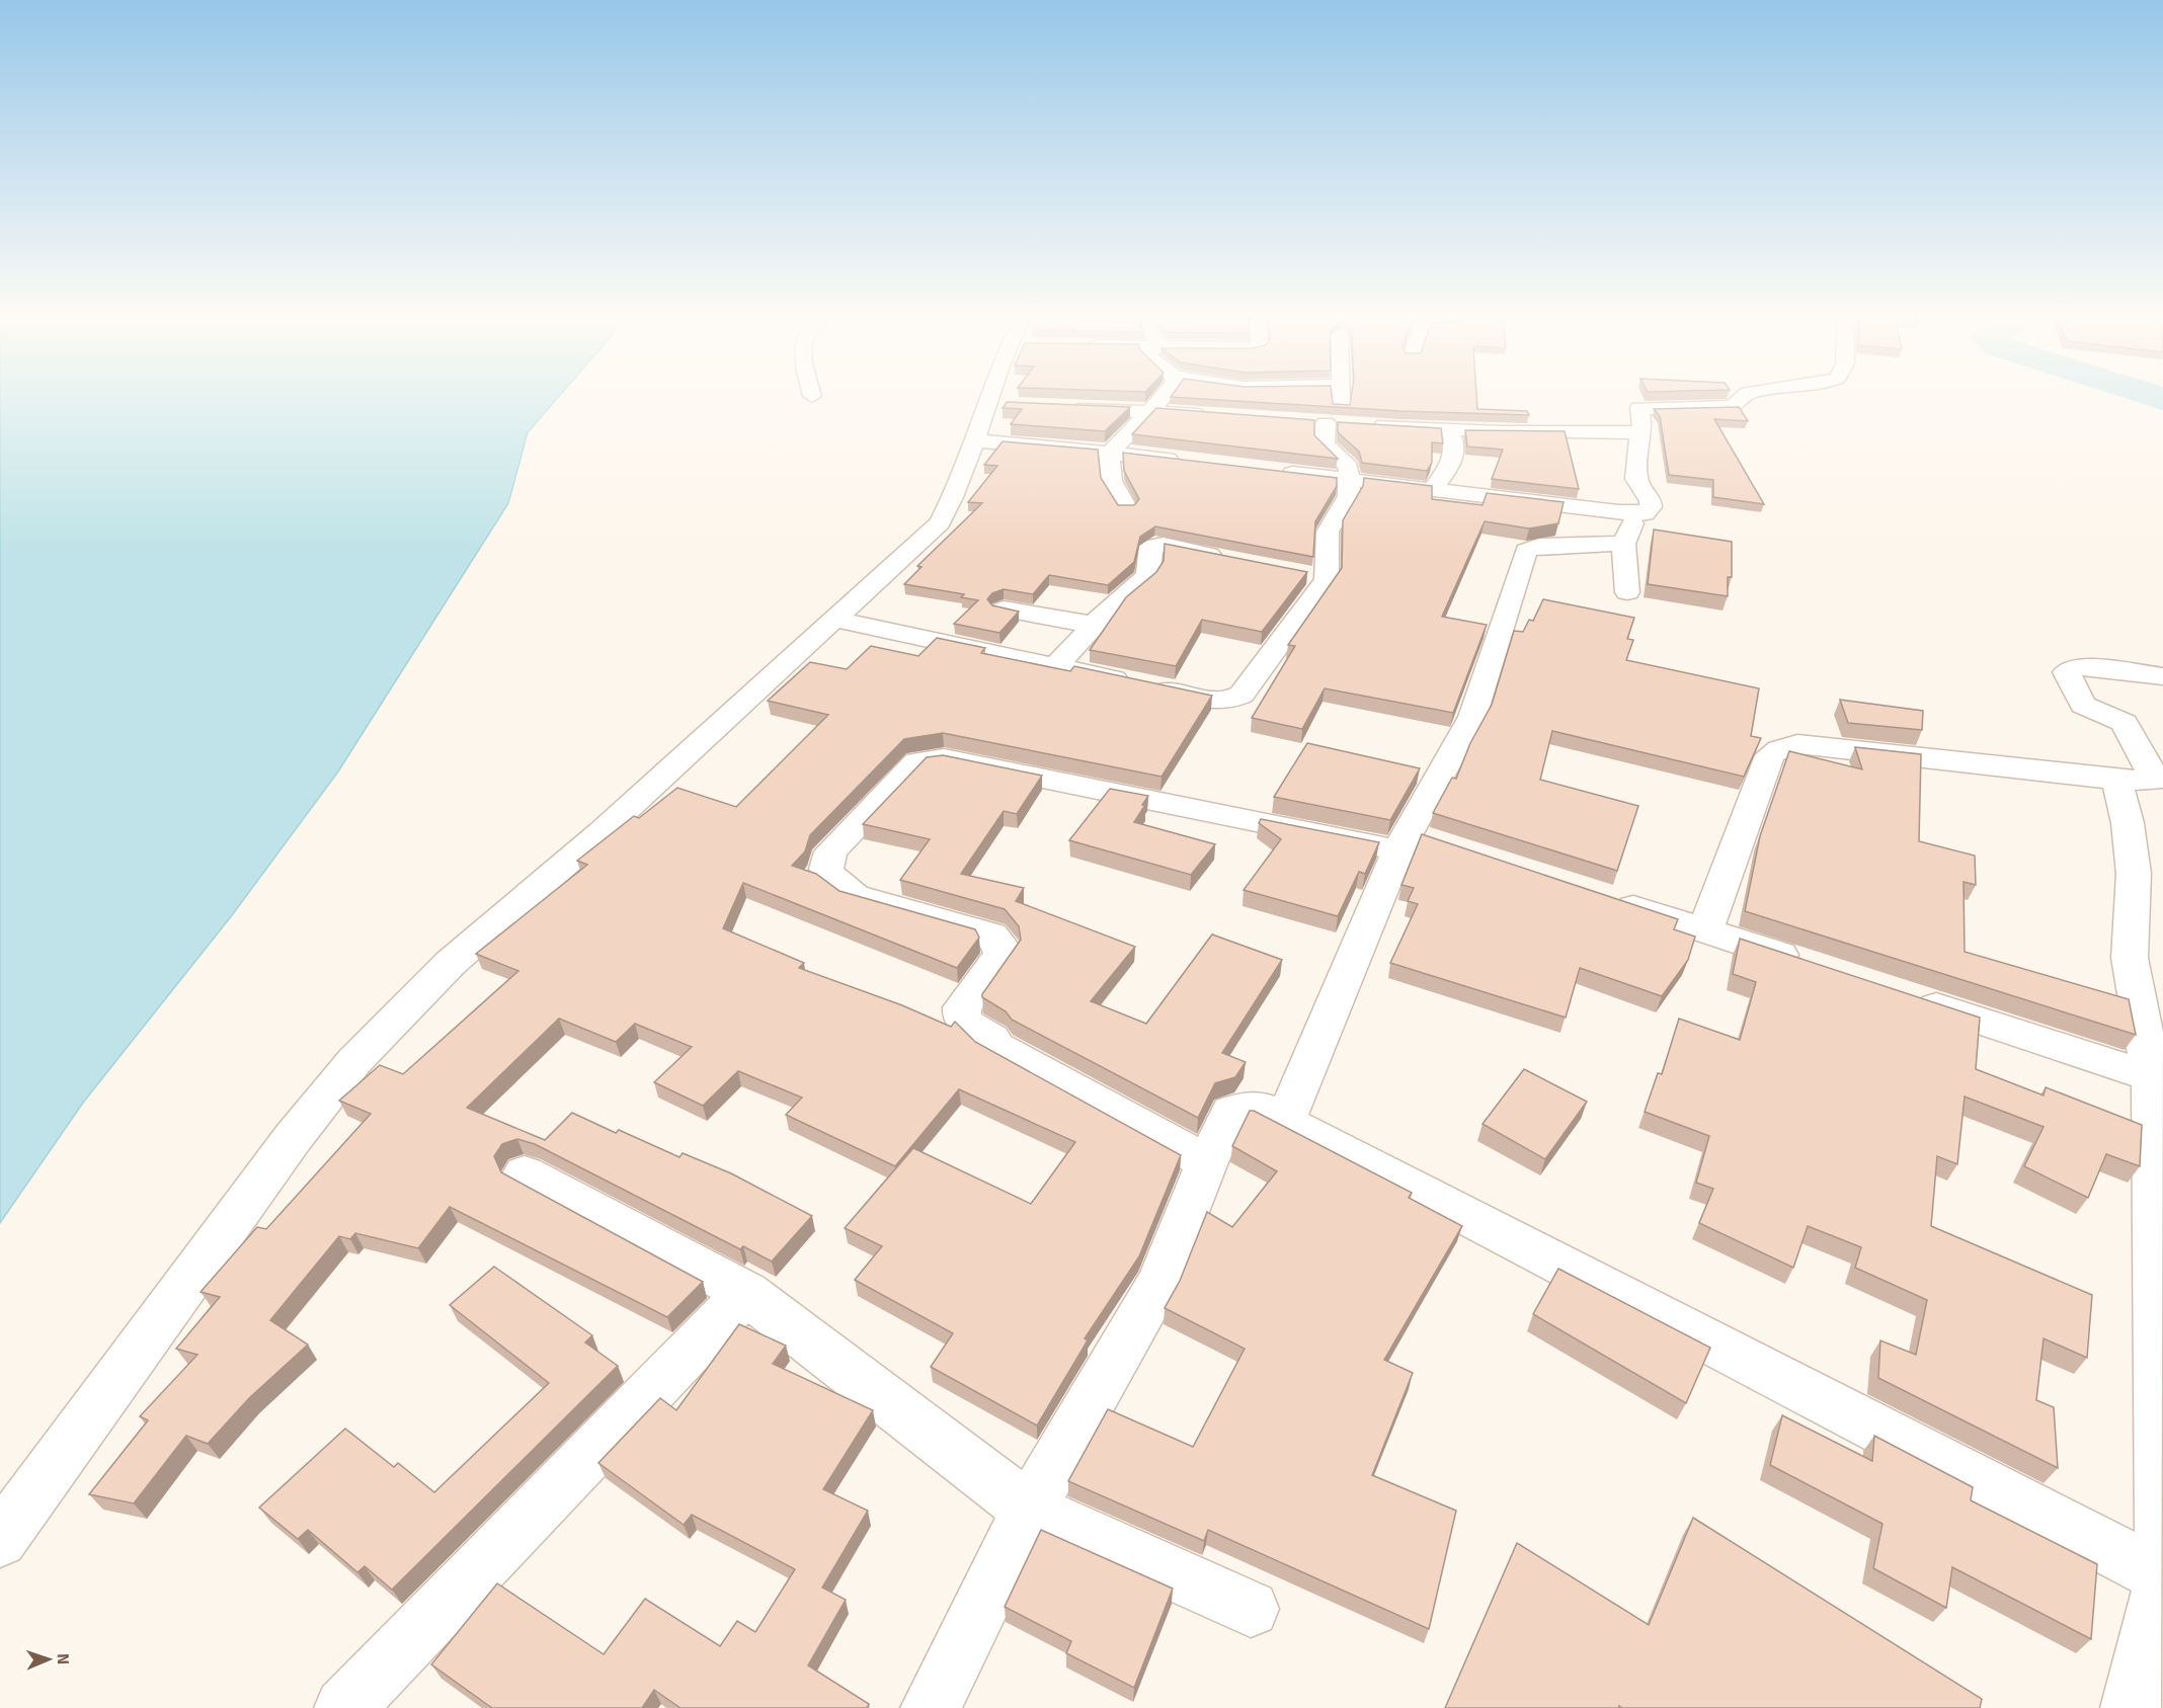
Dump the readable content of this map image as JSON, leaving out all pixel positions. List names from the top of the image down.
{
  "north": "right"
}
